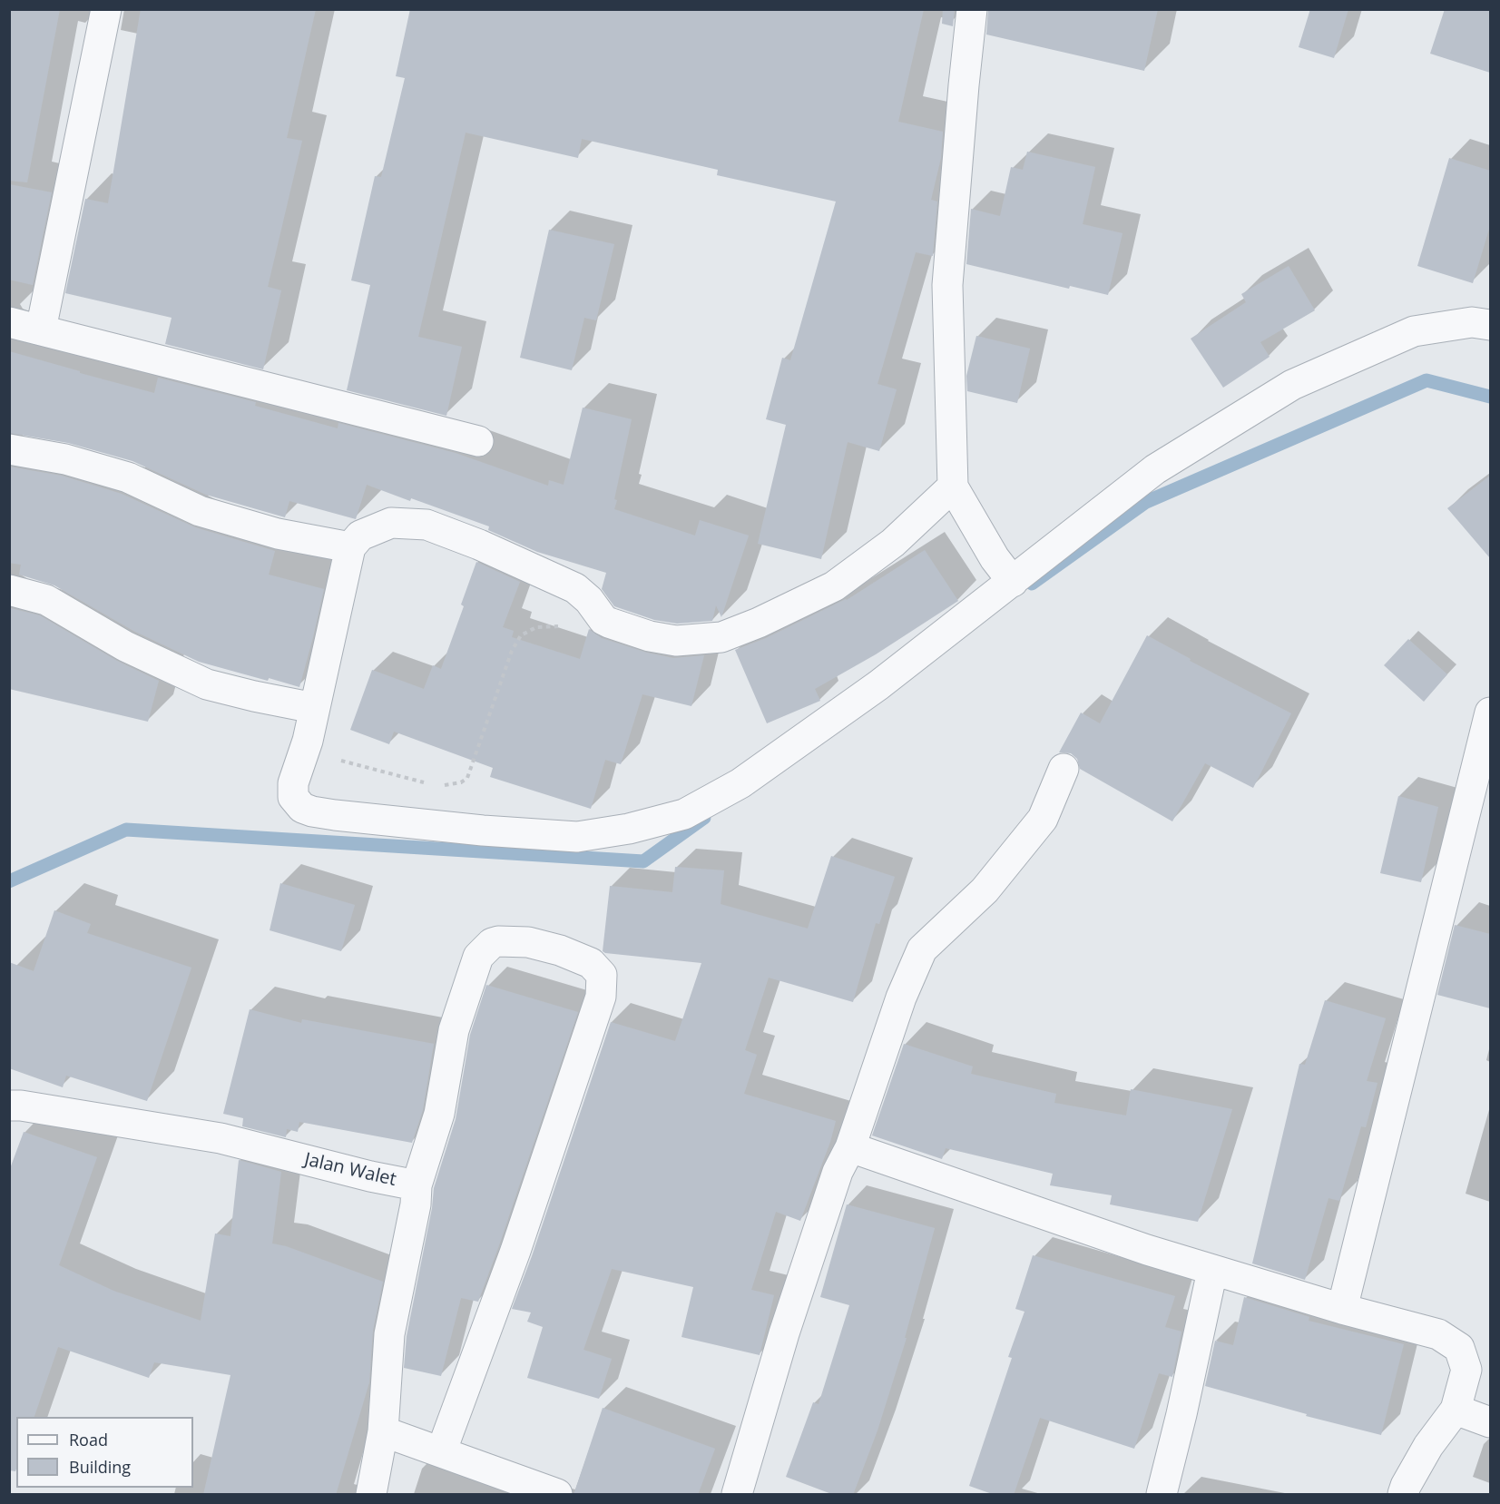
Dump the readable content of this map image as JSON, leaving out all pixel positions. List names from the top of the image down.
{
  "streets": {
    "street": ["Jalan Walet"]
  },
  "legend": ["Road", "Building"]
}
